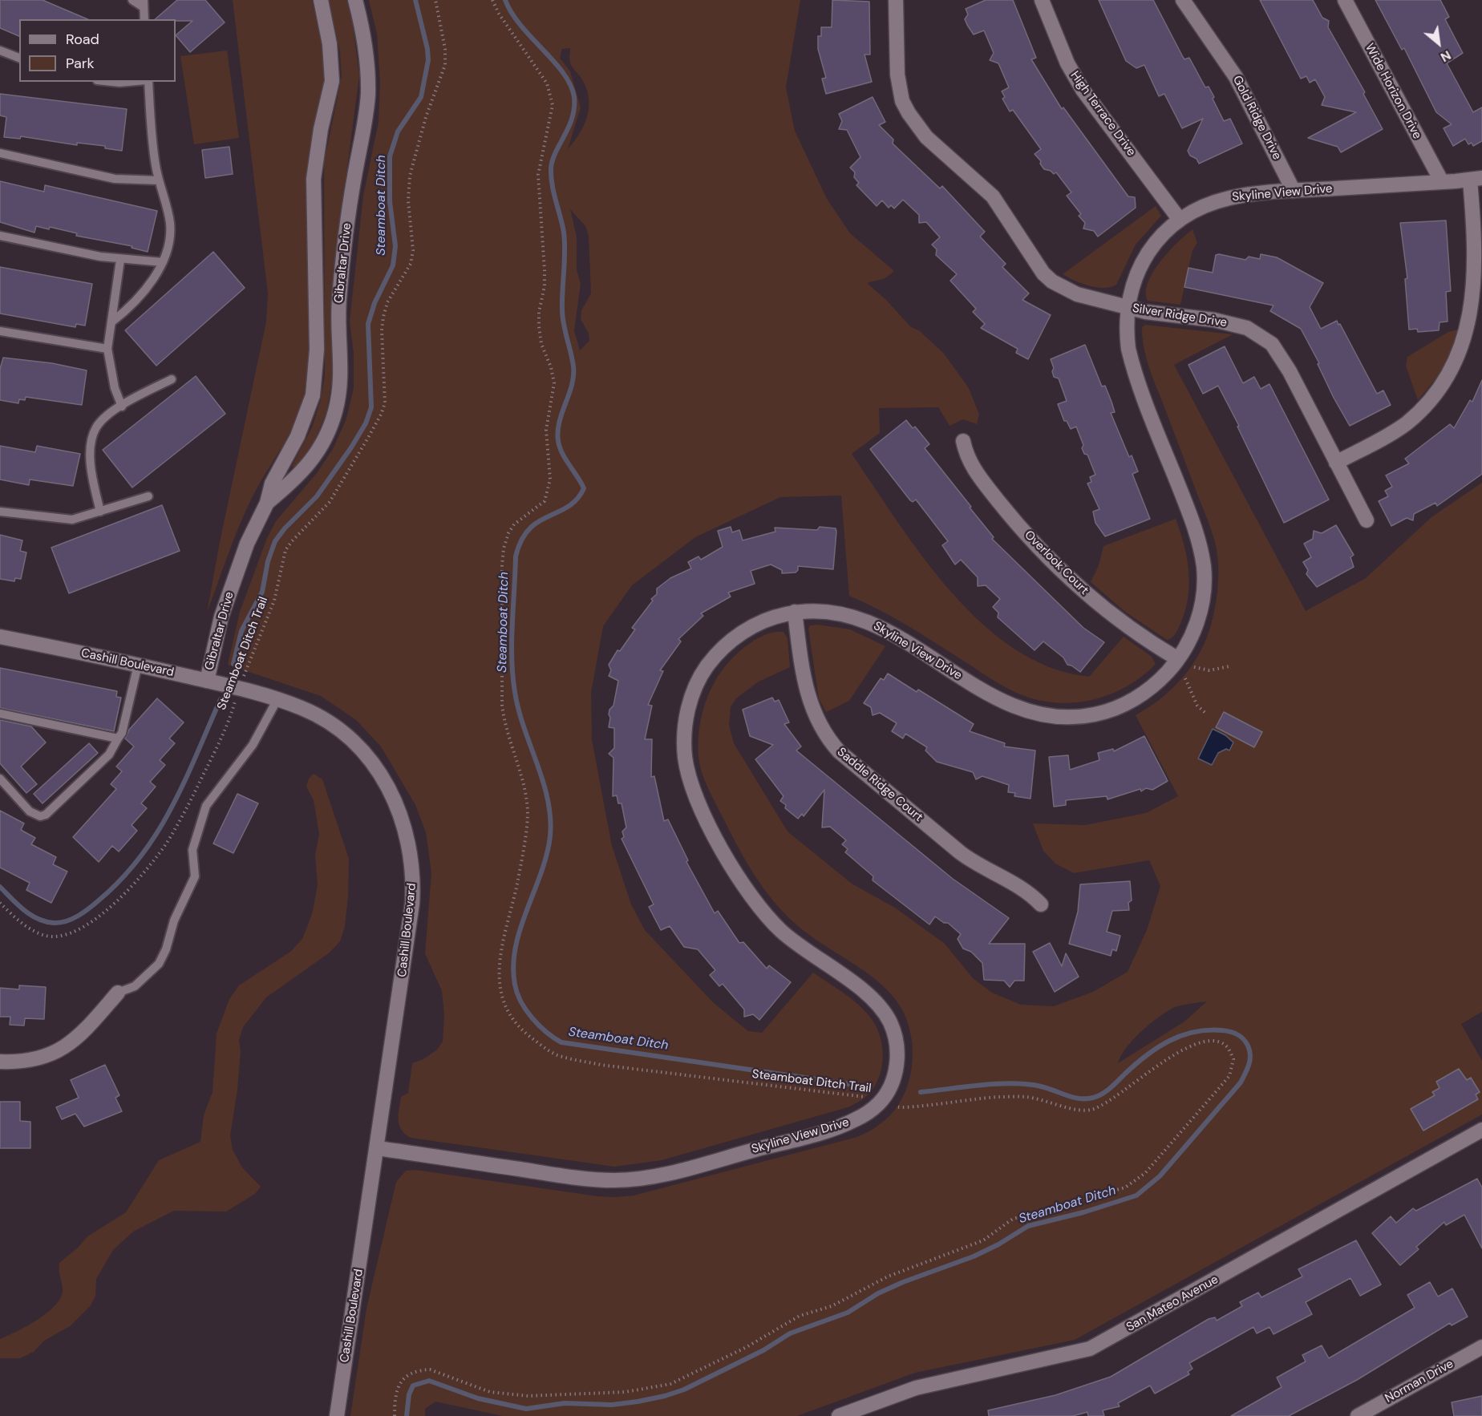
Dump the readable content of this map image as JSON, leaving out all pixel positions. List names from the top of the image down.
{
  "streets": {
    "street": [
      "Wide Horizon Drive",
      "High Terrace Drive",
      "Gold Ridge Drive",
      "Skyline View Drive",
      "Gibraltar Drive",
      "Silver Ridge Drive",
      "Overlook Court",
      "Cashill Boulevard",
      "Saddle Ridge Court",
      "San Mateo Avenue",
      "Norman Drive"
    ],
    "path": ["Steamboat Ditch Trail"]
  },
  "crossings": [
    ["Wide Horizon Drive", "Skyline View Drive"],
    ["High Terrace Drive", "Skyline View Drive"],
    ["Gold Ridge Drive", "Skyline View Drive"],
    ["Skyline View Drive", "Silver Ridge Drive"],
    ["Skyline View Drive", "Overlook Court"],
    ["Skyline View Drive", "Steamboat Ditch Trail"],
    ["Skyline View Drive", "Cashill Boulevard"],
    ["Skyline View Drive", "Saddle Ridge Court"],
    ["Gibraltar Drive", "Cashill Boulevard"],
    ["Steamboat Ditch Trail", "Cashill Boulevard"]
  ],
  "water": ["Steamboat Ditch"],
  "legend": ["Road", "Park"],
  "north": "bottom right"
}
